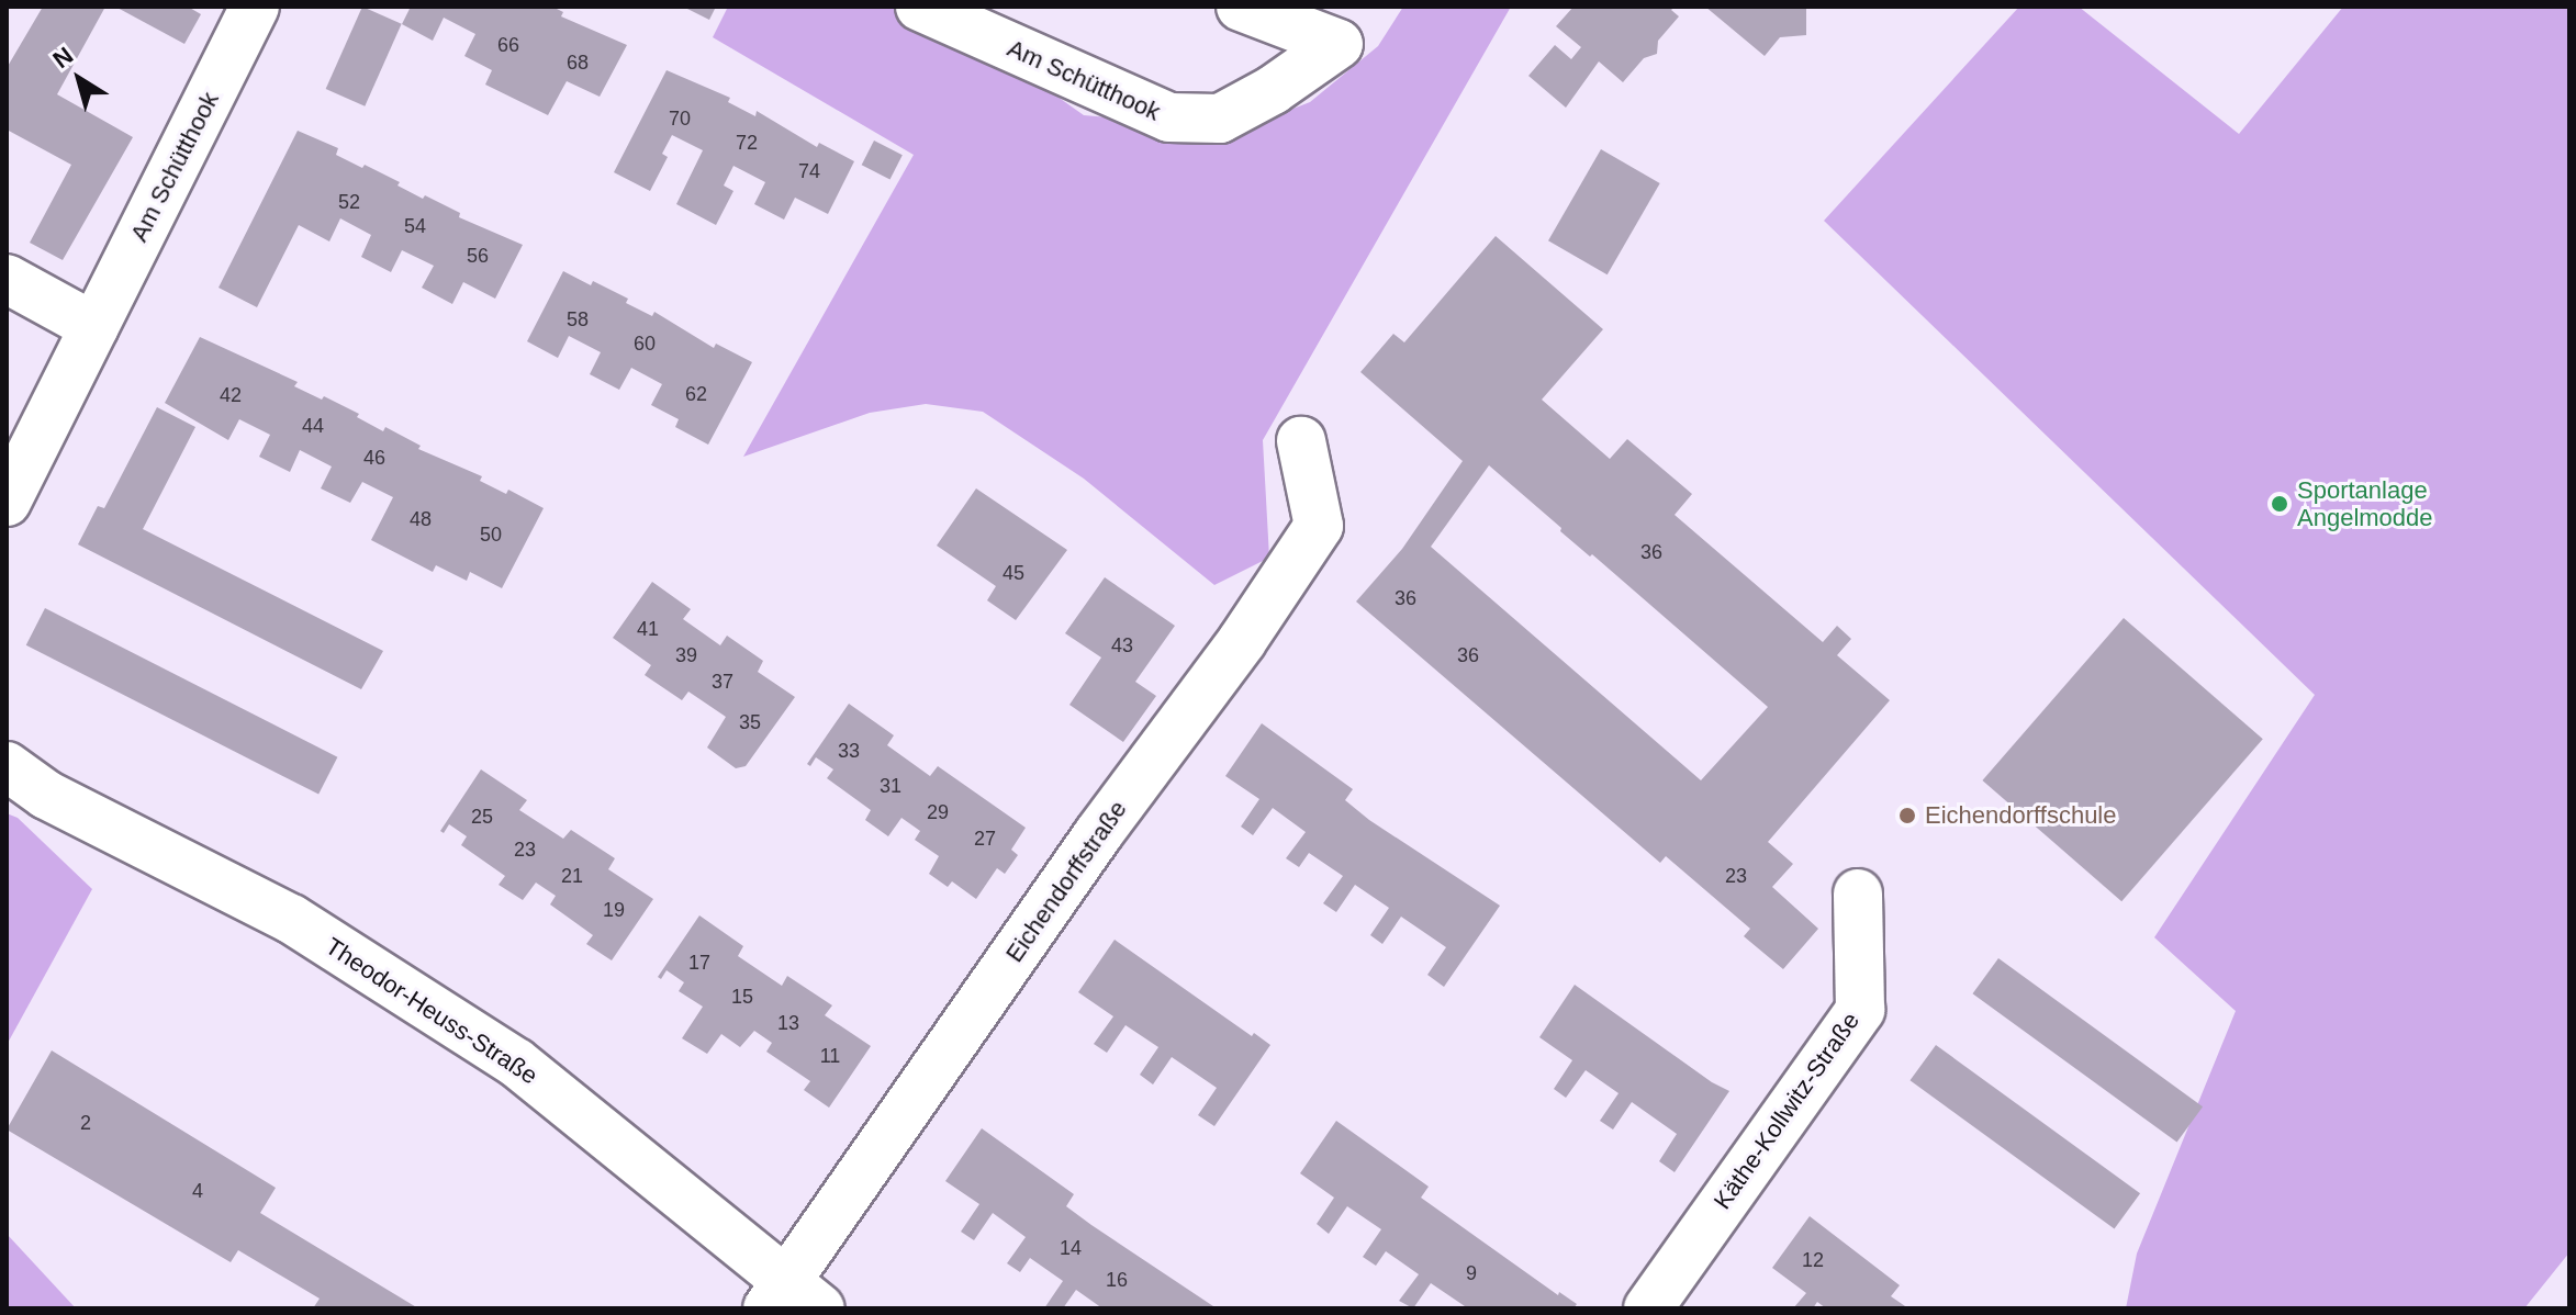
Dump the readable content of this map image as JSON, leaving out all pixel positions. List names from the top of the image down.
{
  "streets": {
    "street": [
      "Am Schütthook",
      "Eichendorffstraße",
      "Theodor-Heuss-Straße",
      "Käthe-Kollwitz-Straße"
    ]
  },
  "crossings": [
    ["Eichendorffstraße", "Theodor-Heuss-Straße"]
  ],
  "places": ["Sportanlage Angelmodde", "Eichendorffschule"],
  "house_numbers": [
    "66",
    "68",
    "70",
    "72",
    "74",
    "52",
    "54",
    "56",
    "58",
    "60",
    "62",
    "42",
    "44",
    "46",
    "48",
    "50",
    "36",
    "45",
    "36",
    "41",
    "43",
    "39",
    "36",
    "37",
    "35",
    "33",
    "31",
    "29",
    "25",
    "27",
    "23",
    "21",
    "23",
    "19",
    "17",
    "15",
    "13",
    "11",
    "2",
    "4",
    "14",
    "12",
    "9",
    "16"
  ],
  "north": "top left"
}
